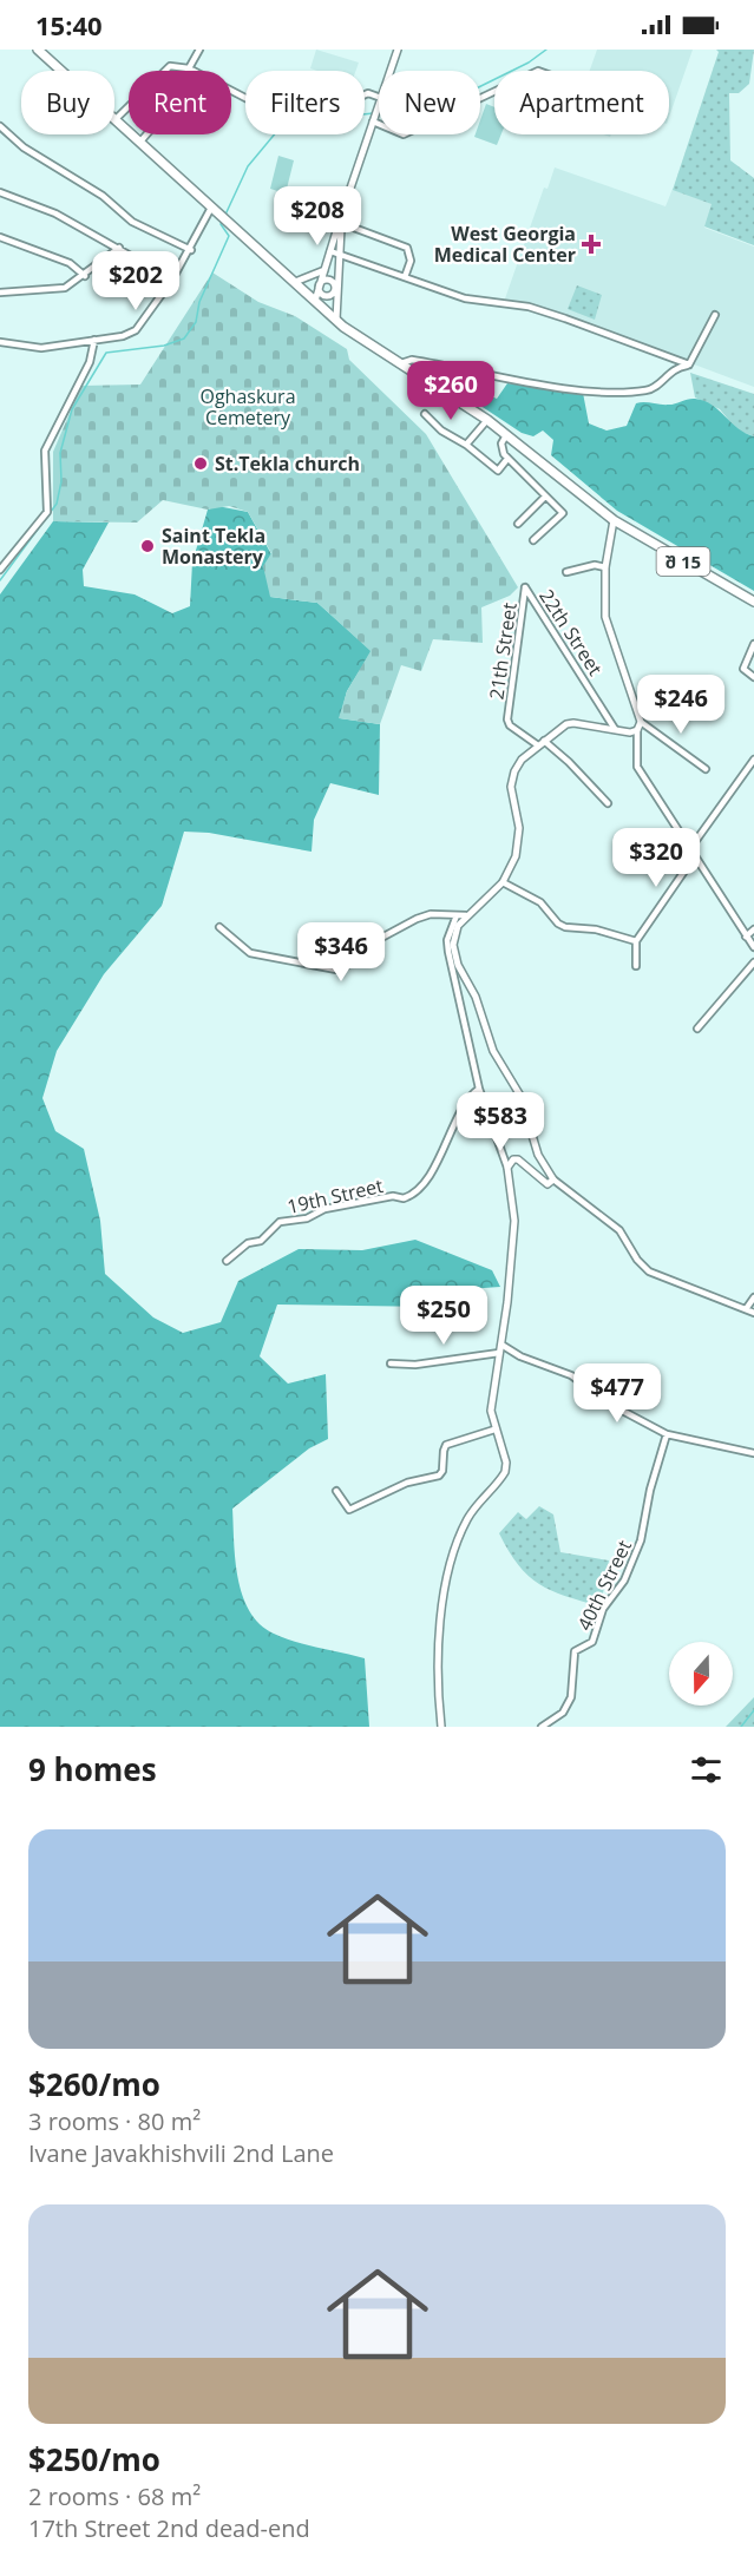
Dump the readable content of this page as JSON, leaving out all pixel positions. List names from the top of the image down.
{
  "streets": {
    "main road": ["შ 15"],
    "street": [
      "22th Street",
      "21th Street",
      "19th Street",
      "40th Street"
    ]
  },
  "crossings": [
    ["22th Street", "21th Street"]
  ],
  "parks": ["Oghaskura Cemetery"],
  "places": {
    "health": ["West Georgia Medical Center"],
    "other": ["St.Tekla church", "Saint Tekla Monastery"]
  },
  "north": "bottom",
  "page": {
    "status": "15:40",
    "chip": [
      "Buy",
      "Rent",
      "Filters",
      "New",
      "Apartment"
    ],
    "price": [
      "$208",
      "$202",
      "$260",
      "$246",
      "$320",
      "$346",
      "$583",
      "$250",
      "$477"
    ],
    "heading": "9 homes",
    "list": [
      {
        "name": "$260/mo",
        "note": "3 rooms · 80 m² · Ivane Javakhishvili 2nd Lane"
      },
      {
        "name": "$250/mo",
        "note": "2 rooms · 68 m² · 17th Street 2nd dead-end"
      }
    ]
  }
}
